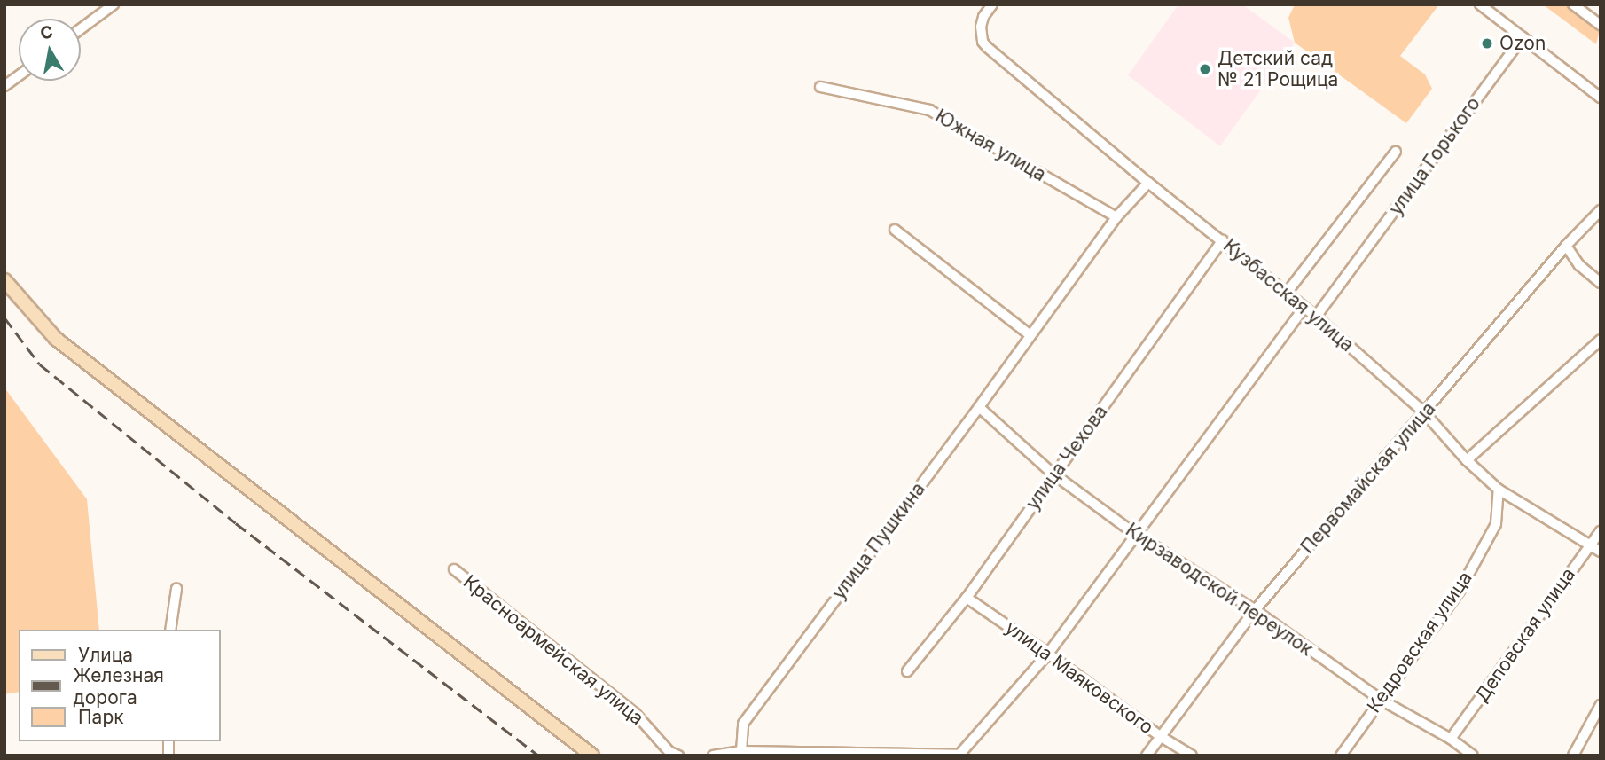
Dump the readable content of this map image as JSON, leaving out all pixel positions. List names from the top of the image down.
{
  "streets": {
    "street": [
      "Южная улица",
      "улица Горького",
      "Кузбасская улица",
      "улица Чехова",
      "Первомайская улица",
      "улица Пушкина",
      "Кирзаводской переулок",
      "Деповская улица",
      "Кедровская улица",
      "Красноармейская улица",
      "улица Маяковского"
    ]
  },
  "crossings": [
    ["Южная улица", "улица Пушкина"],
    ["улица Горького", "Кузбасская улица"],
    ["Кузбасская улица", "улица Чехова"],
    ["Кузбасская улица", "Первомайская улица"],
    ["Кузбасская улица", "улица Пушкина"],
    ["Кузбасская улица", "Деповская улица"],
    ["Кузбасская улица", "Кедровская улица"],
    ["улица Чехова", "Кирзаводской переулок"],
    ["улица Чехова", "улица Маяковского"],
    ["Первомайская улица", "Кирзаводской переулок"],
    ["Первомайская улица", "улица Маяковского"],
    ["улица Пушкина", "Кирзаводской переулок"],
    ["Кирзаводской переулок", "Деповская улица"],
    ["Кирзаводской переулок", "Кедровская улица"]
  ],
  "places": ["Ozon", "Детский сад № 21 Рощица"],
  "legend": ["Улица", "Железная дорога", "Парк"],
  "north": "top"
}
